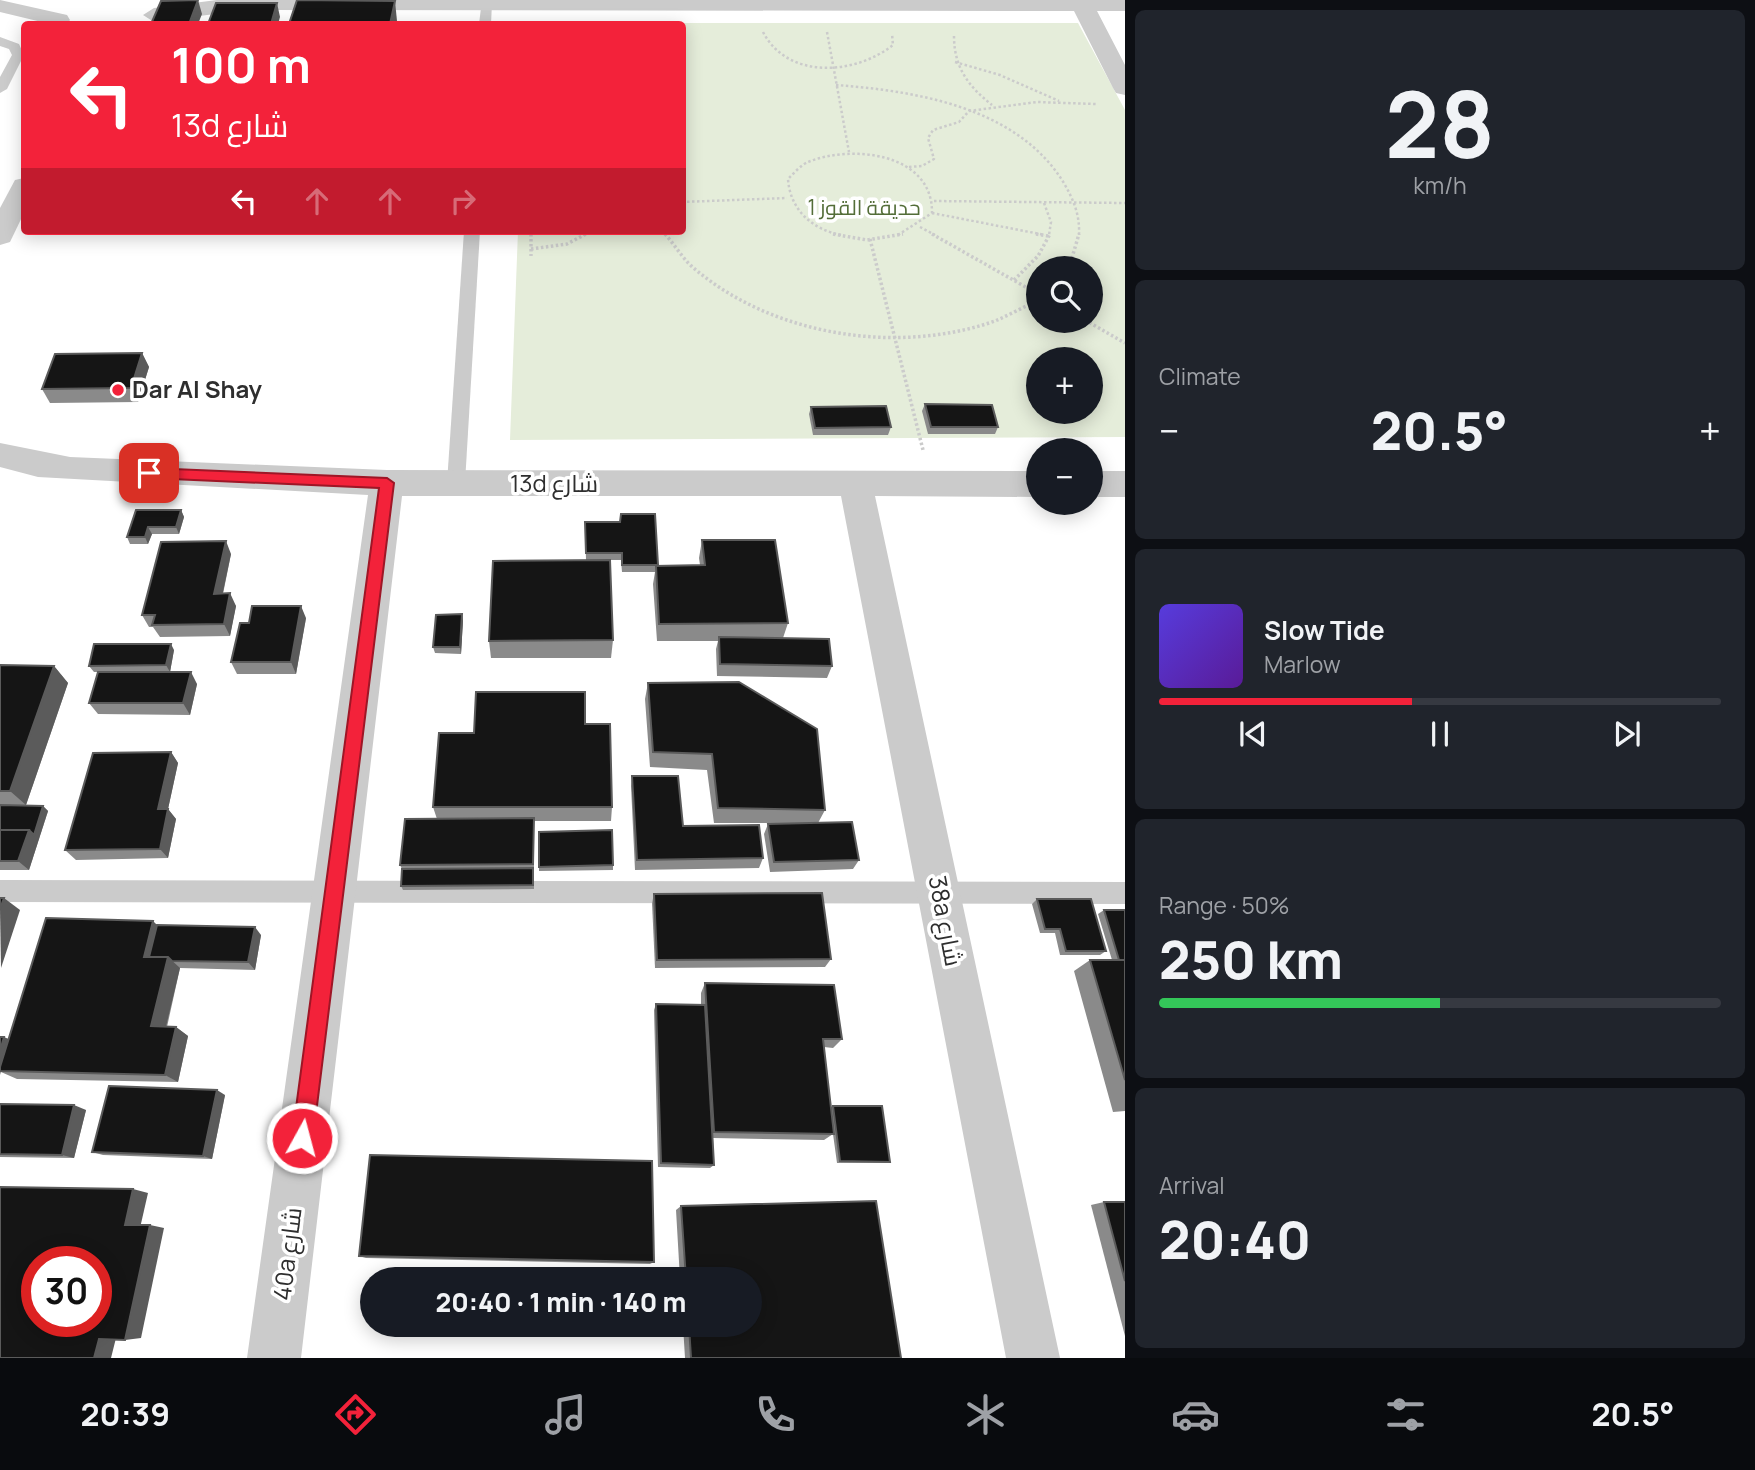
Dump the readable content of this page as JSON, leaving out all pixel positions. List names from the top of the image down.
{
  "streets": {
    "street": ["13d شارع", "38a شارع", "40a شارع"]
  },
  "crossings": [
    ["13d شارع", "38a شارع"],
    ["13d شارع", "40a شارع"]
  ],
  "parks": ["حديقة القوز 1"],
  "places": ["Dar Al Shay"],
  "page": {
    "tile": [
      ["28", "km/h"],
      "Climate",
      ["Range · 50%", "250 km"],
      ["Arrival", "20:40"]
    ],
    "turn": ["100 m", "13d شارع"],
    "map_buttons": ["+", "−"],
    "heat": ["−", "20.5°", "+"],
    "song": ["Slow Tide", "Marlow"],
    "limit": "30",
    "trip": "20:40 · 1 min · 140 m",
    "tabs": ["20:39", "20.5°"]
  }
}
